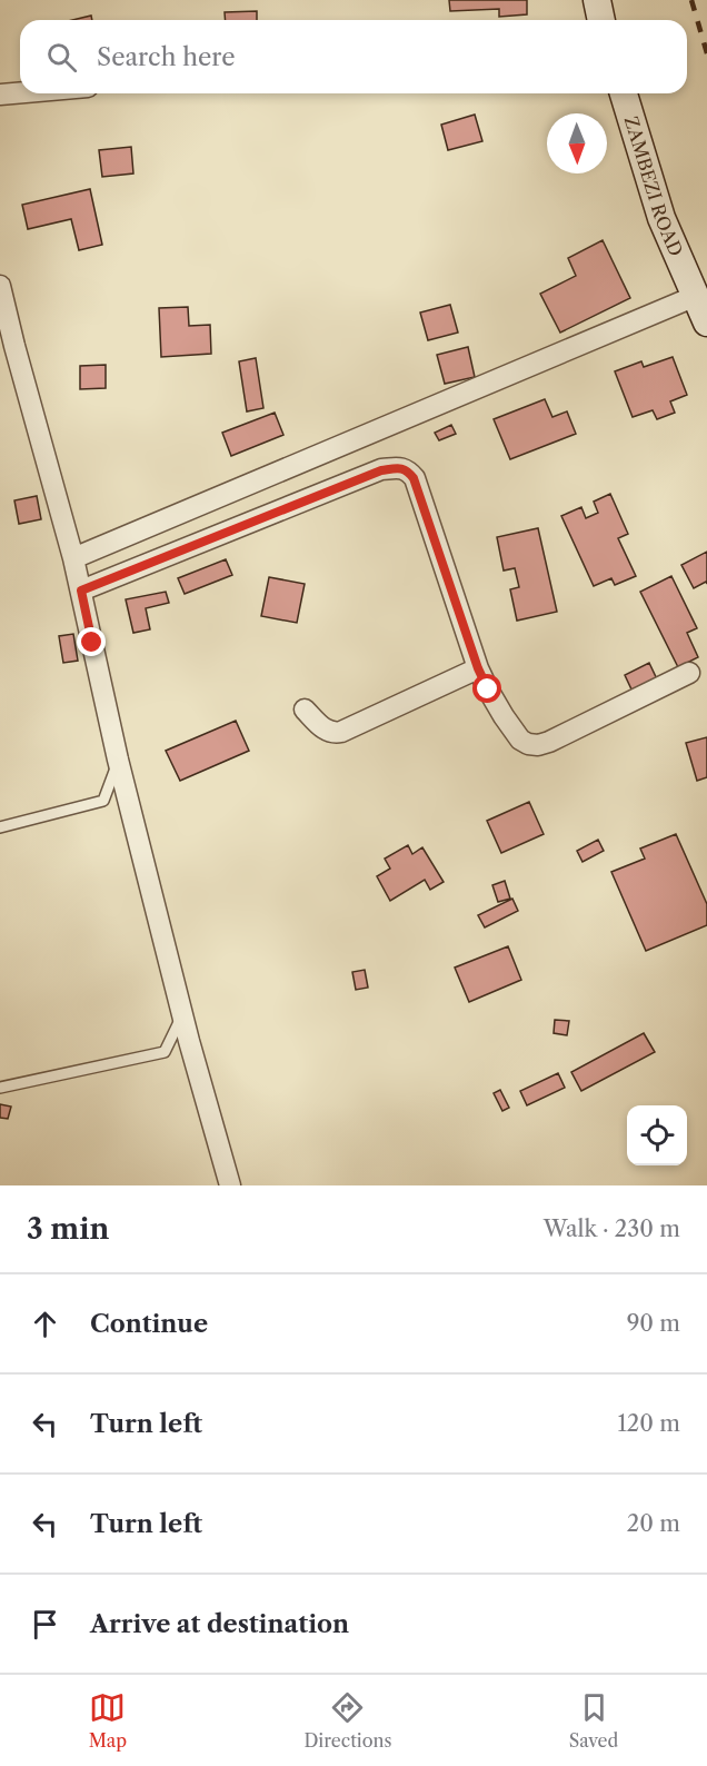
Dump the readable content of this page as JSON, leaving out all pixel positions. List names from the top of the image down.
{
  "streets": {
    "main road": ["ZAMBEZI ROAD"]
  },
  "north": "bottom",
  "page": {
    "search": "Search here",
    "heading": ["3 min", "Walk · 230 m"],
    "list": [
      ["Continue", "90 m"],
      ["Turn left", "120 m"],
      ["Turn left", "20 m"],
      "Arrive at destination"
    ],
    "nav": ["Map", "Directions", "Saved"]
  }
}
